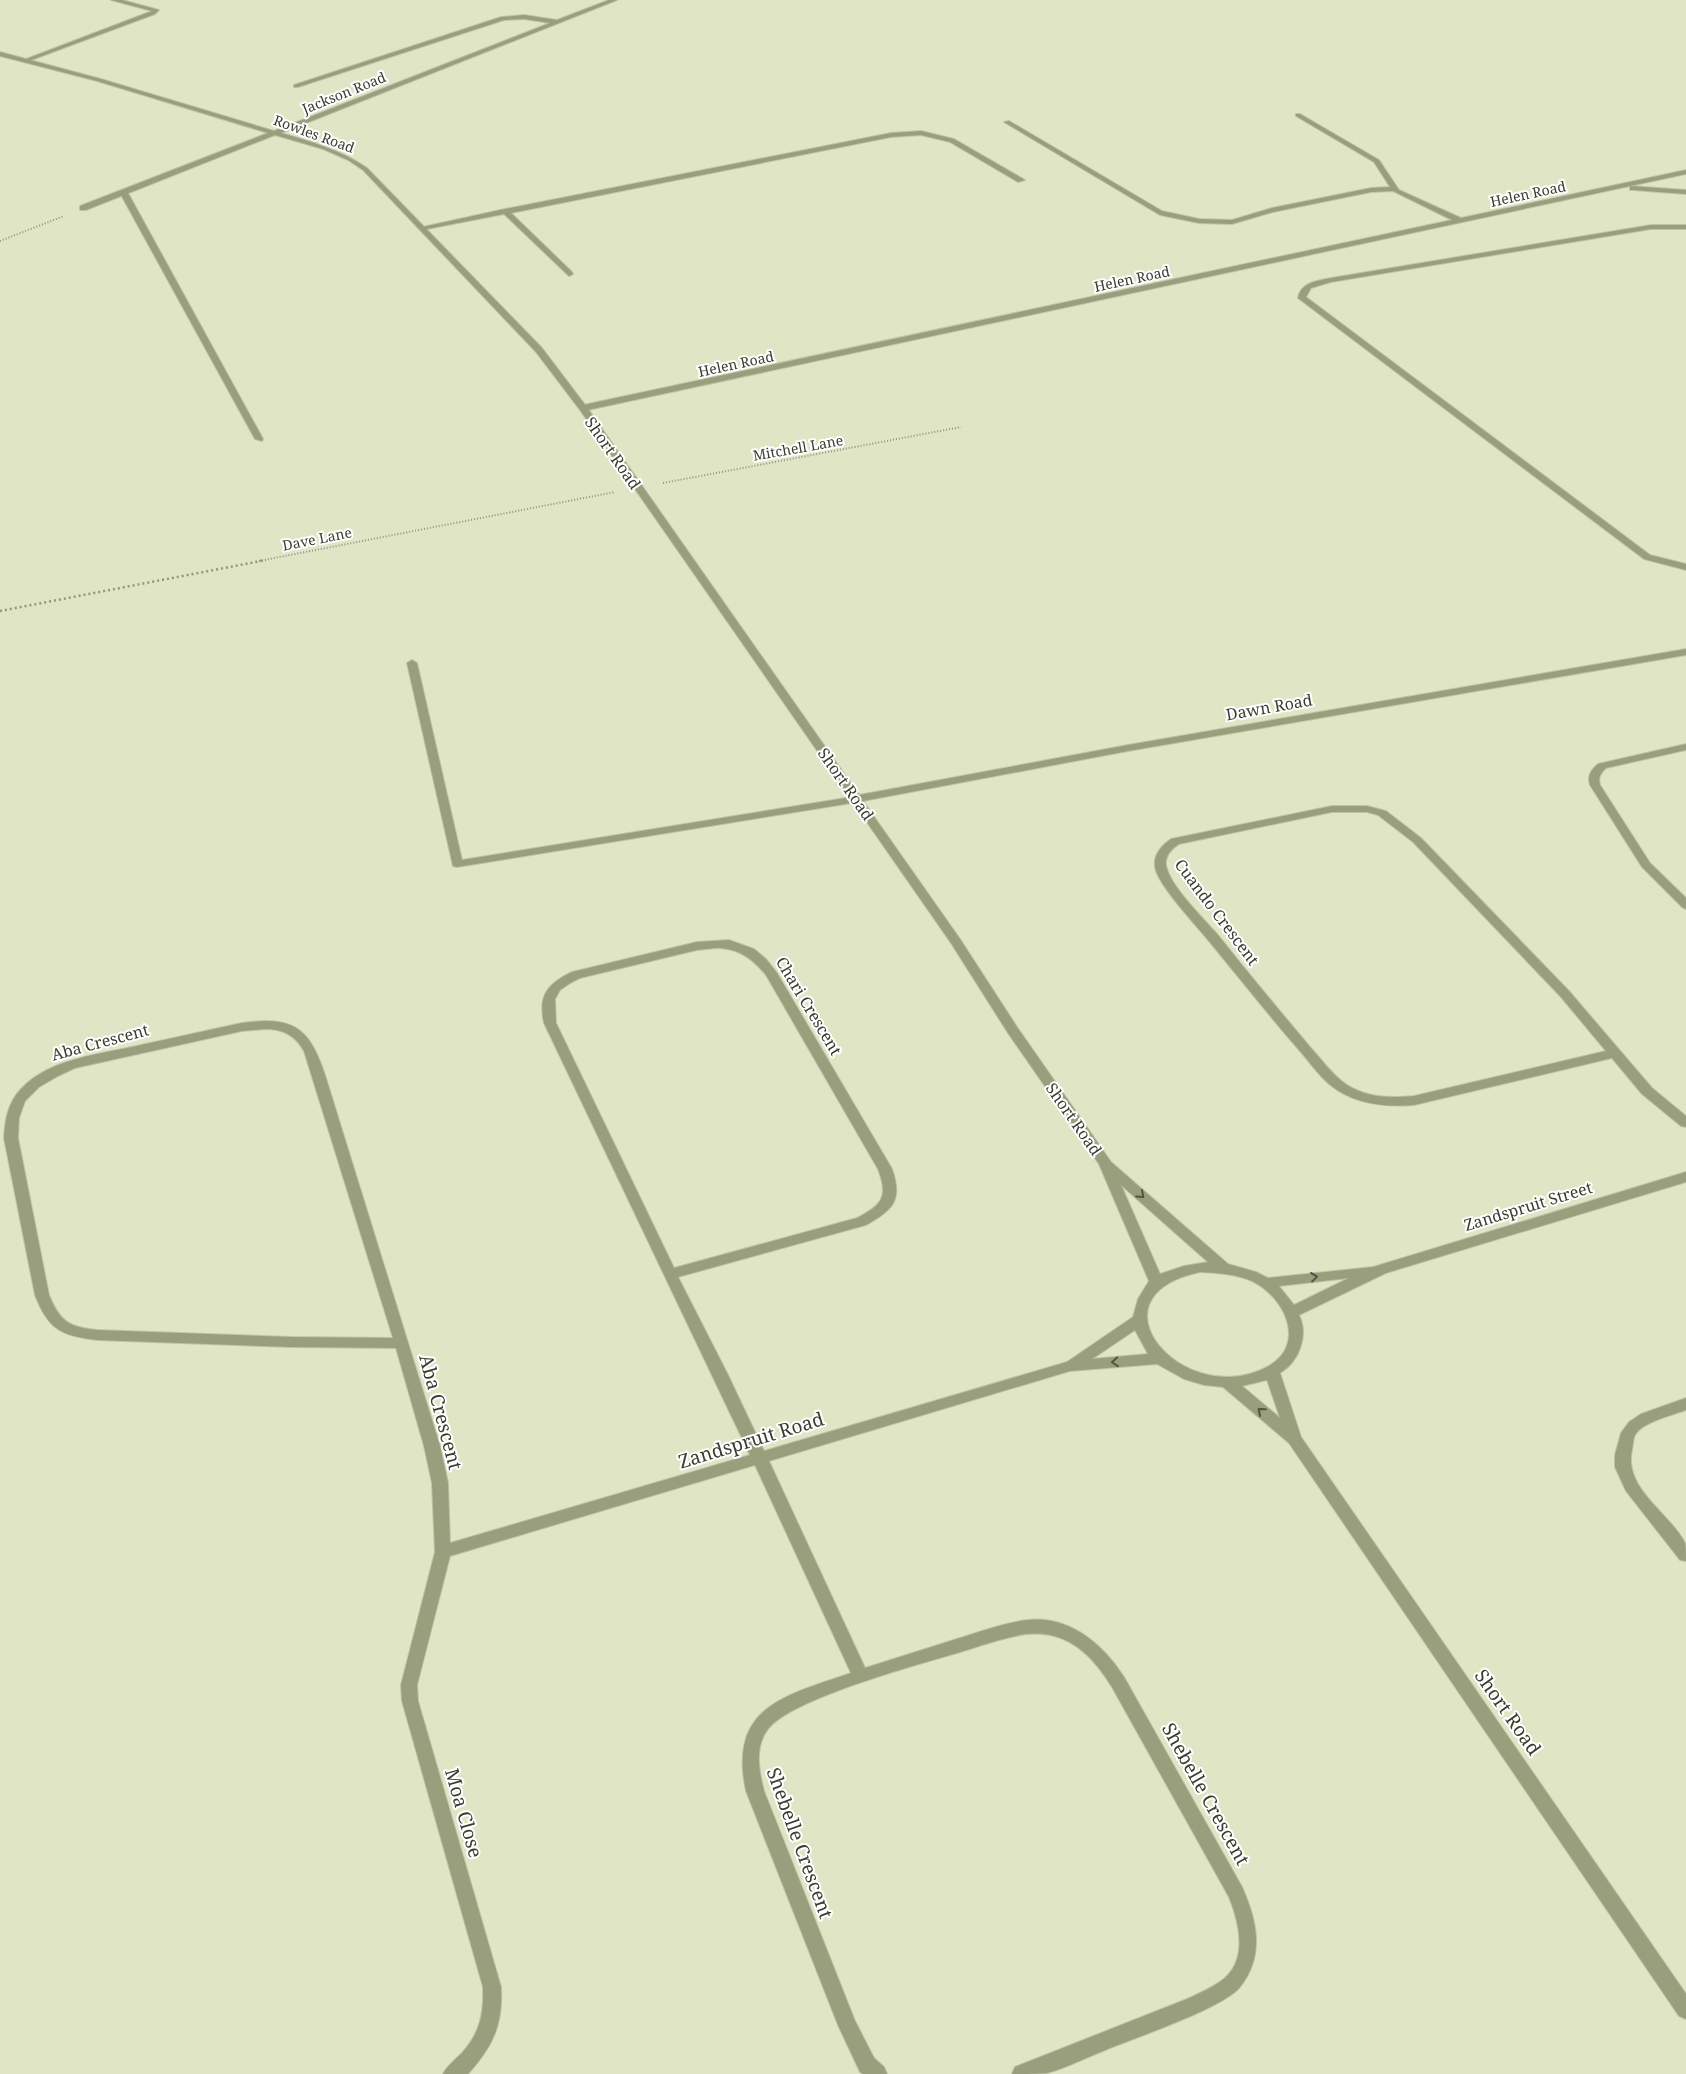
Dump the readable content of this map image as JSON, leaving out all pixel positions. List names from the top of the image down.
{
  "streets": {
    "street": [
      "Jackson Road",
      "Rowles Road",
      "Helen Road",
      "Short Road",
      "Dawn Road",
      "Cuando Crescent",
      "Chari Crescent",
      "Aba Crescent",
      "Zandspruit Street",
      "Zandspruit Road",
      "Shebelle Crescent",
      "Moa Close"
    ],
    "path": ["Mitchell Lane", "Dave Lane"]
  },
  "crossings": [
    ["Jackson Road", "Rowles Road"],
    ["Rowles Road", "Helen Road"],
    ["Rowles Road", "Short Road"],
    ["Helen Road", "Short Road"],
    ["Mitchell Lane", "Short Road"],
    ["Mitchell Lane", "Dave Lane"],
    ["Short Road", "Dave Lane"],
    ["Short Road", "Dawn Road"],
    ["Short Road", "Zandspruit Street"],
    ["Short Road", "Zandspruit Road"],
    ["Chari Crescent", "Zandspruit Road"],
    ["Aba Crescent", "Zandspruit Road"],
    ["Aba Crescent", "Moa Close"],
    ["Zandspruit Street", "Zandspruit Road"],
    ["Zandspruit Road", "Moa Close"]
  ]
}
